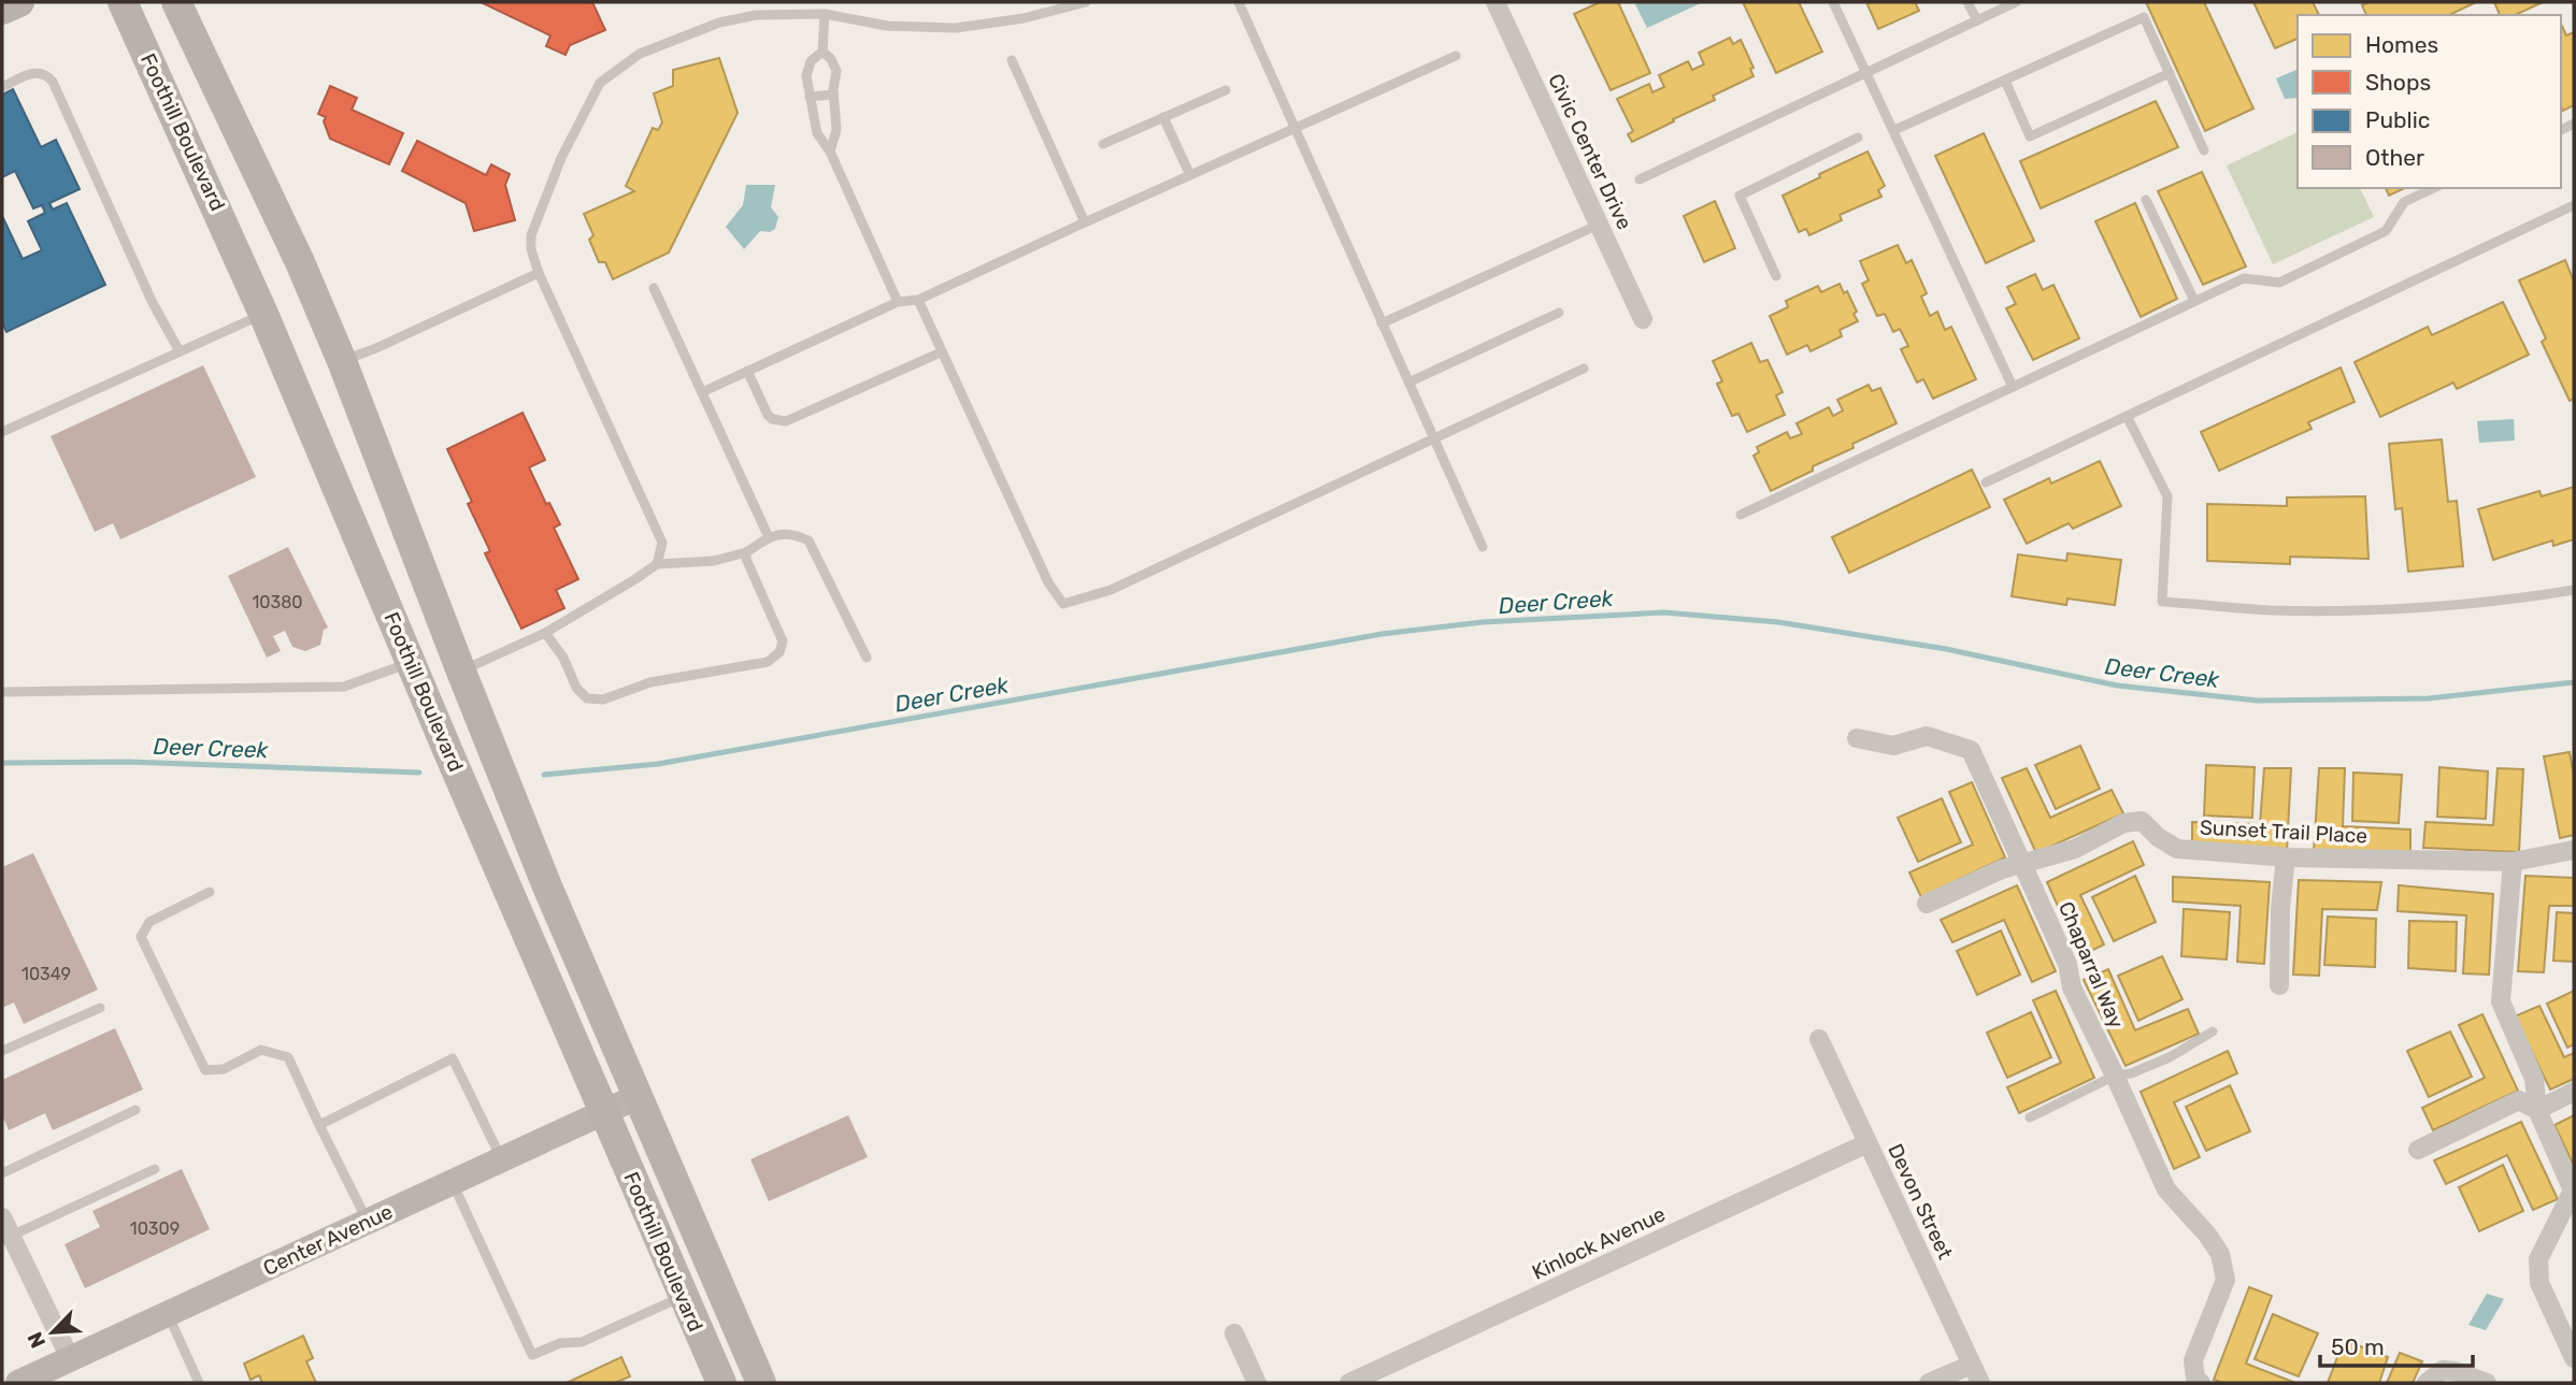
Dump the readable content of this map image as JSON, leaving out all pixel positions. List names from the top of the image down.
{
  "streets": {
    "main road": ["Foothill Boulevard"],
    "street": [
      "Civic Center Drive",
      "Sunset Trail Place",
      "Chaparral Way",
      "Devon Street",
      "Center Avenue",
      "Kinlock Avenue"
    ]
  },
  "crossings": [
    ["Foothill Boulevard", "Center Avenue"],
    ["Sunset Trail Place", "Chaparral Way"],
    ["Devon Street", "Kinlock Avenue"]
  ],
  "water": ["Deer Creek"],
  "house_numbers": ["10380", "10349", "10309"],
  "legend": [
    "Homes",
    "Shops",
    "Public",
    "Other"
  ],
  "scale_bar": "50 m",
  "north": "bottom left"
}
